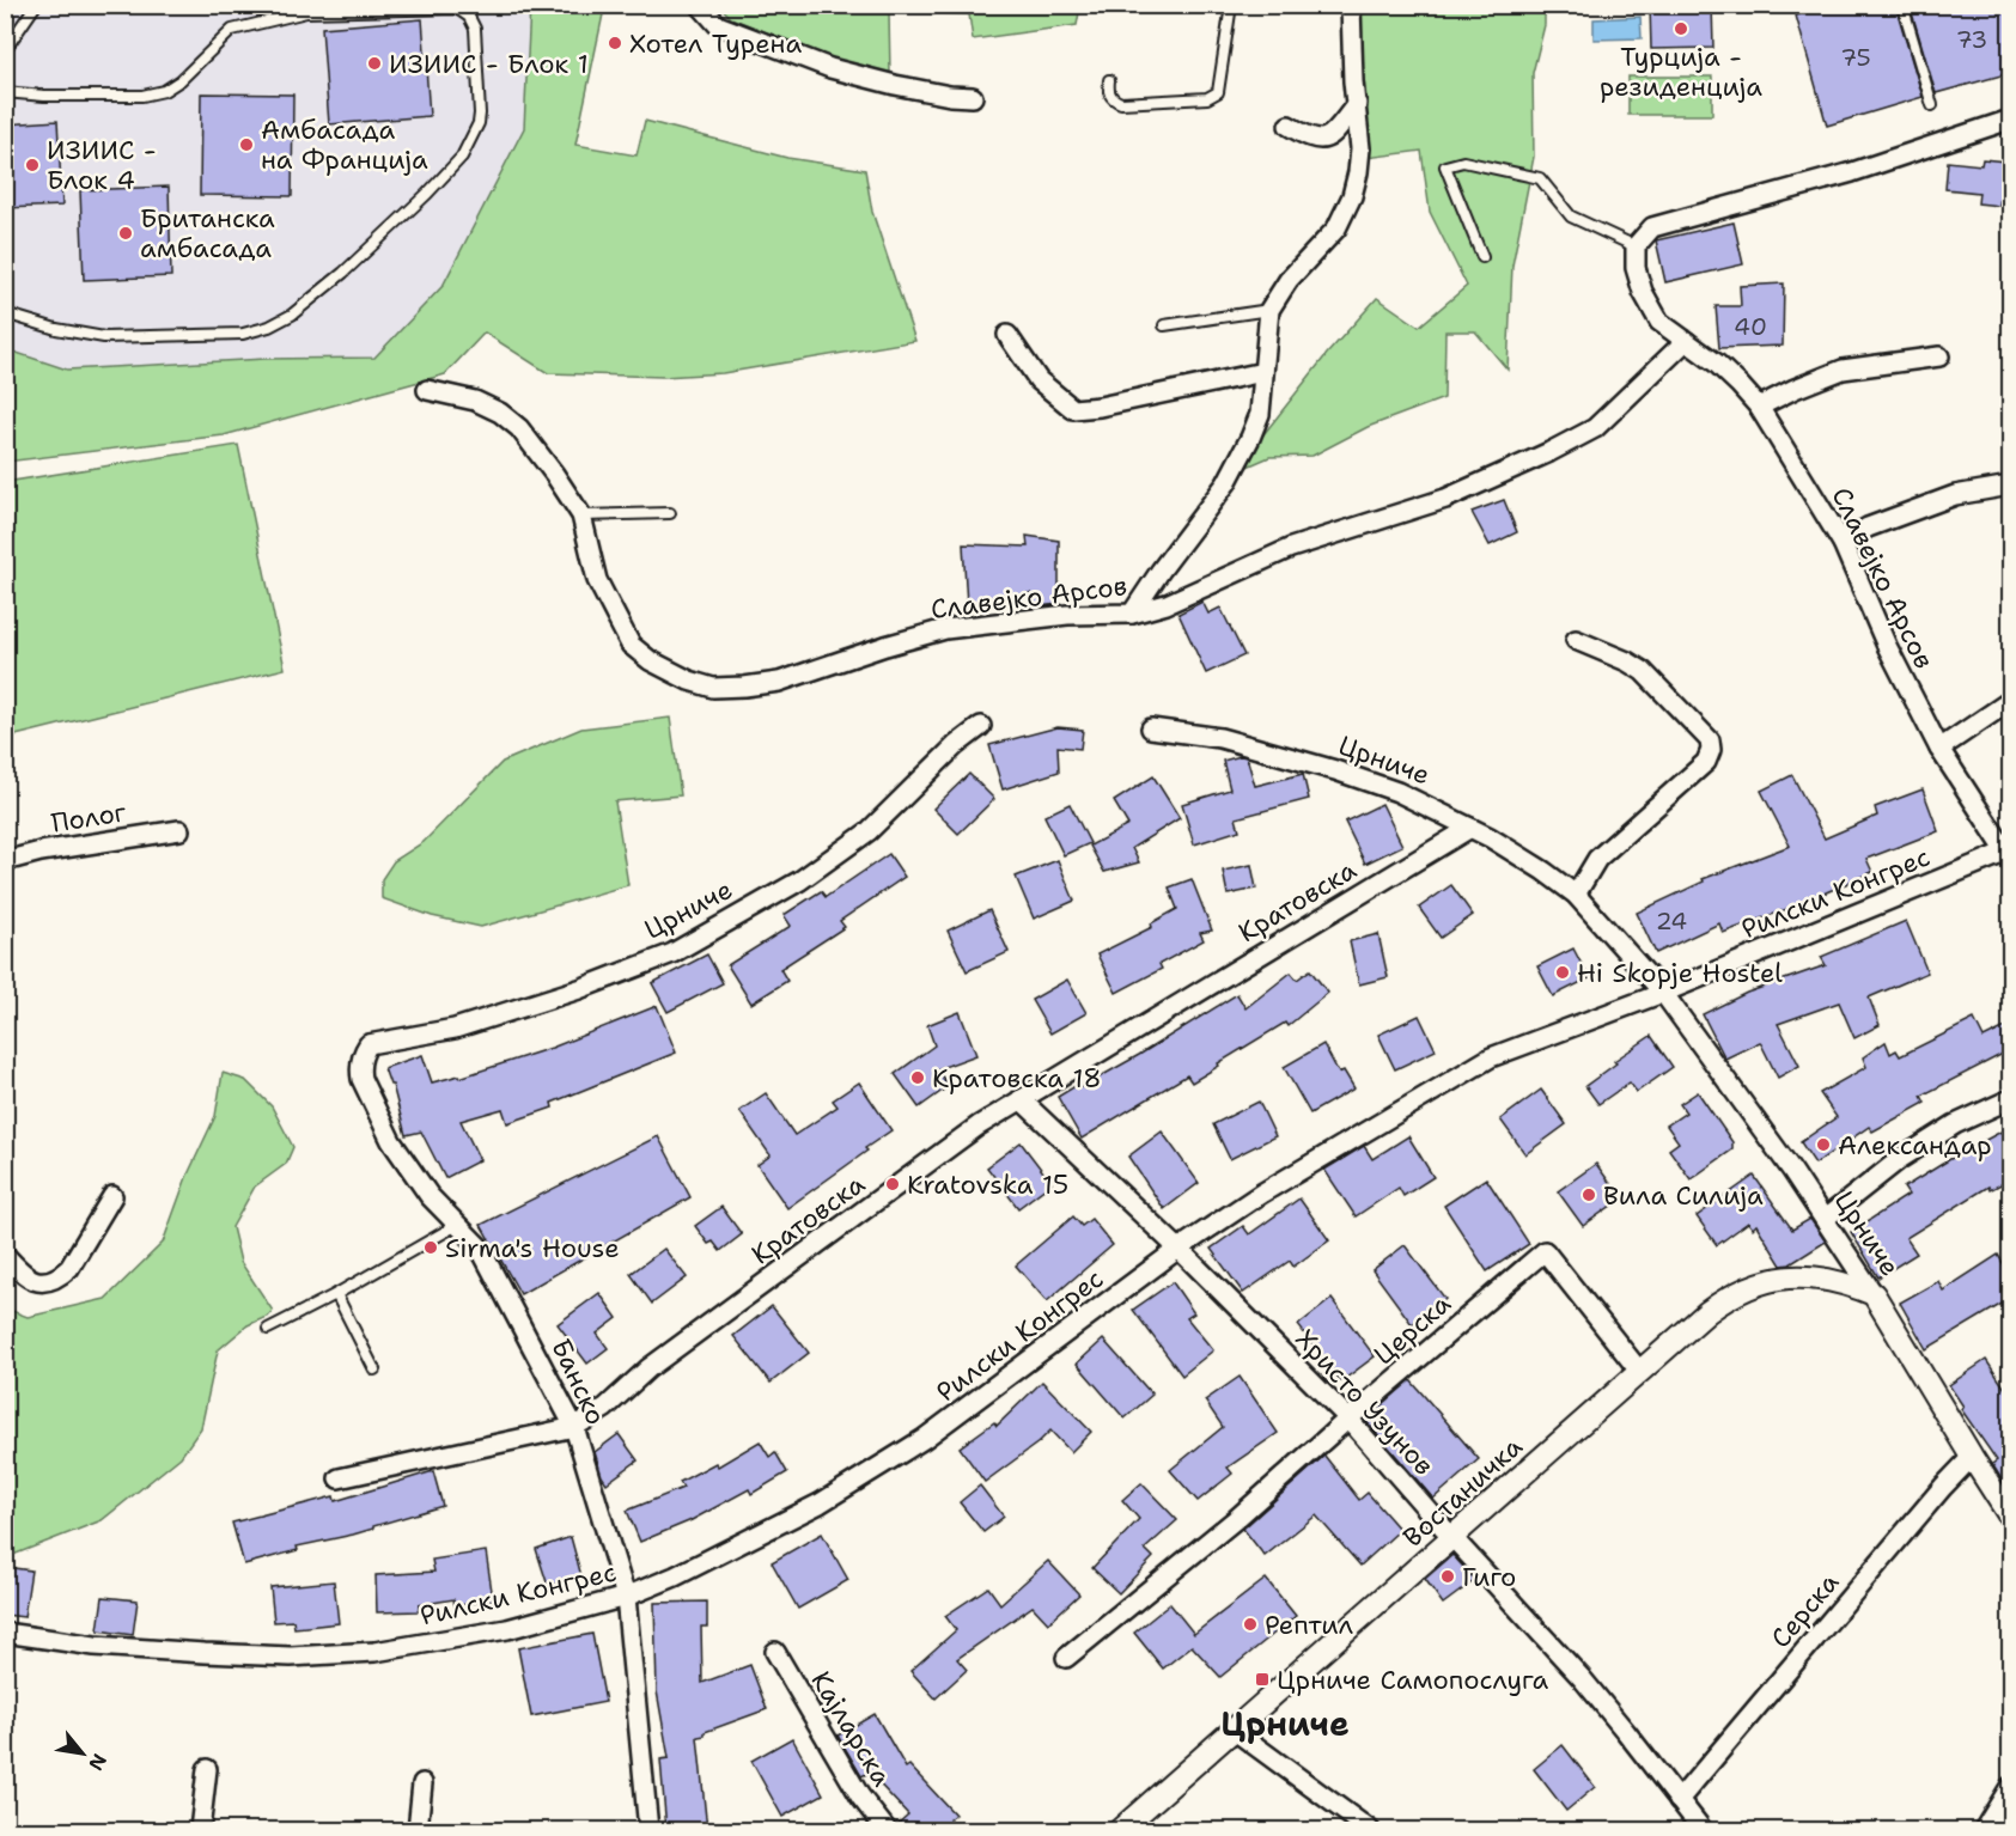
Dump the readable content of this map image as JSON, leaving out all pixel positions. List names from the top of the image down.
{
  "streets": {
    "street": [
      "Славејко Арсов",
      "Црниче",
      "Полог",
      "Рилски Конгрес",
      "Кратовска",
      "Церска",
      "Банско",
      "Христо Узунов",
      "Востаничка",
      "Серска",
      "Кајларска"
    ]
  },
  "crossings": [
    ["Славејко Арсов", "Рилски Конгрес"],
    ["Црниче", "Рилски Конгрес"],
    ["Црниче", "Кратовска"],
    ["Црниче", "Банско"],
    ["Црниче", "Востаничка"],
    ["Црниче", "Серска"],
    ["Рилски Конгрес", "Банско"],
    ["Рилски Конгрес", "Христо Узунов"],
    ["Кратовска", "Банско"],
    ["Кратовска", "Христо Узунов"],
    ["Церска", "Христо Узунов"],
    ["Церска", "Востаничка"],
    ["Христо Узунов", "Востаничка"],
    ["Христо Узунов", "Серска"]
  ],
  "districts": ["Црниче"],
  "places": {
    "other": [
      "Турција - резиденција",
      "Хотел Турена",
      "ИЗИИС - Блок 1",
      "Амбасада на Франција",
      "ИЗИИС - Блок 4",
      "Британска амбасада",
      "Hi Skopje Hostel",
      "Кратовска 18",
      "Александар",
      "Kratovska 15",
      "Вила Силија",
      "Sirma's House",
      "Гиго",
      "Рептил"
    ],
    "transit": ["Црниче Самопослуга"]
  },
  "house_numbers": [
    "73",
    "75",
    "40",
    "24"
  ],
  "north": "bottom right"
}
